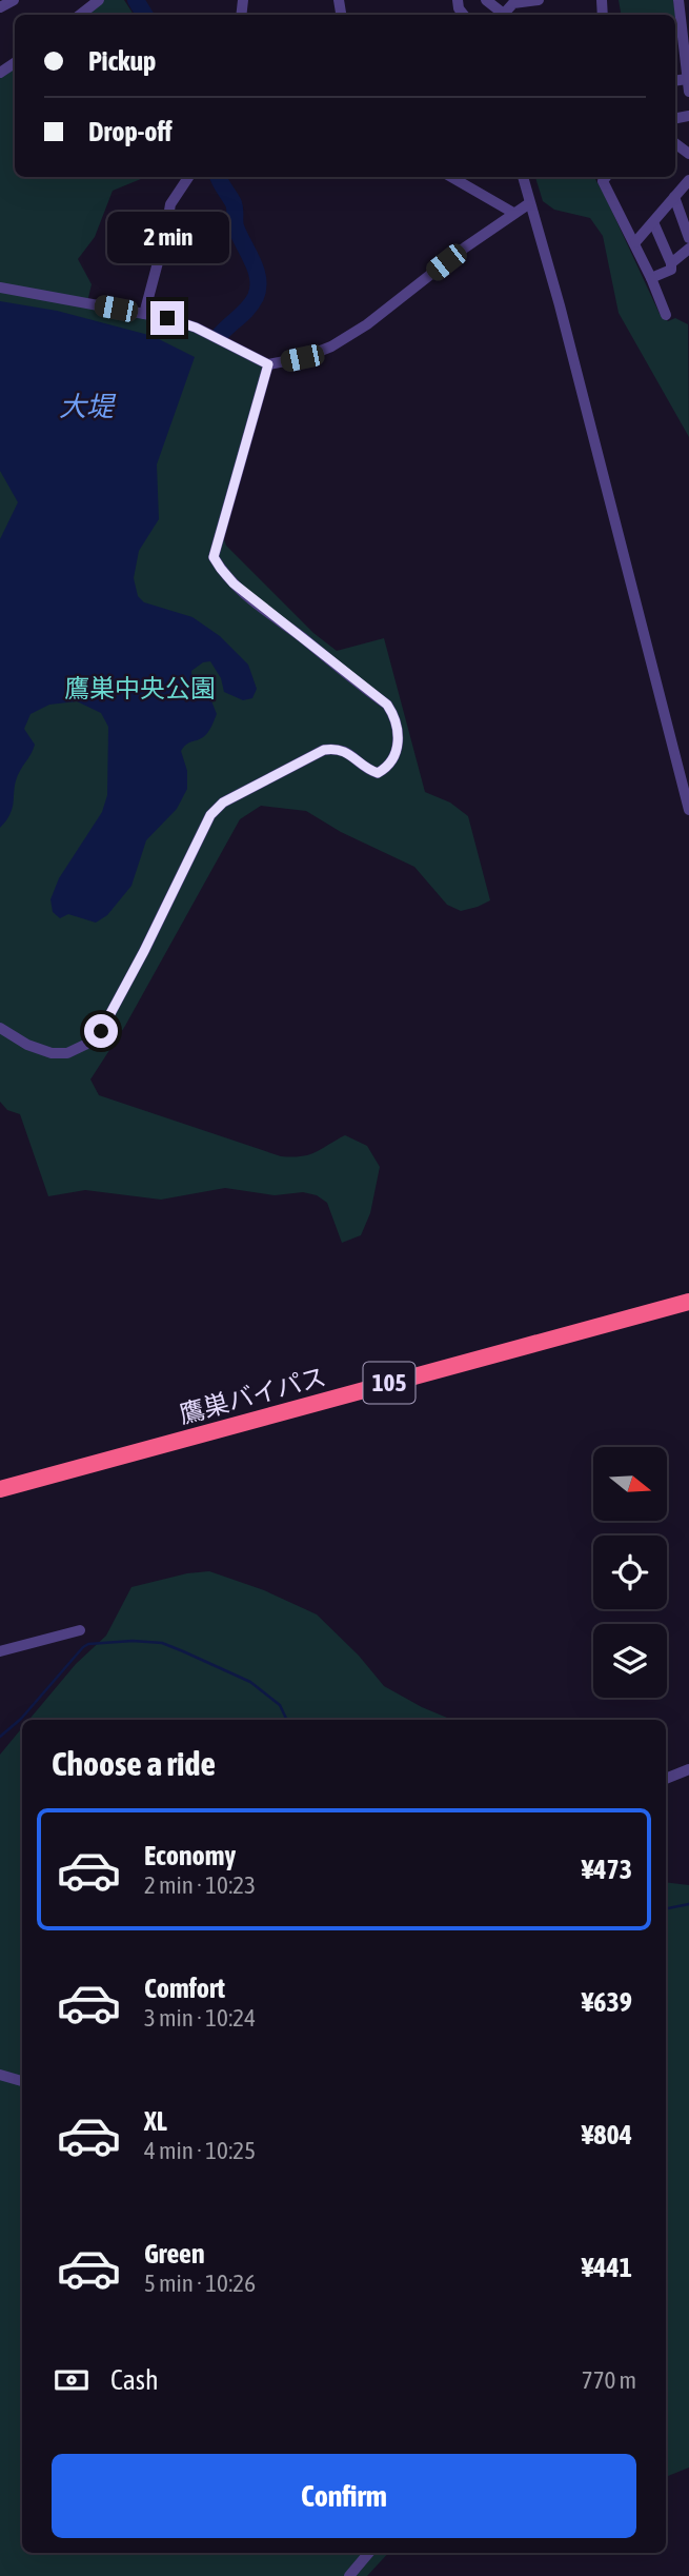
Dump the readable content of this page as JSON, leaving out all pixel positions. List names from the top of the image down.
{
  "streets": {
    "highway": ["105", "鷹巣バイパス"]
  },
  "water": ["大堤"],
  "parks": ["鷹巣中央公園"],
  "north": "right",
  "page": {
    "banner": ["Pickup", "Drop-off"],
    "bubble": "2 min",
    "heading": "Choose a ride",
    "list": [
      {
        "name": "Economy",
        "note": "2 min · 10:23",
        "value": "¥473"
      },
      {
        "name": "Comfort",
        "note": "3 min · 10:24",
        "value": "¥639"
      },
      {
        "name": "XL",
        "note": "4 min · 10:25",
        "value": "¥804"
      },
      {
        "name": "Green",
        "note": "5 min · 10:26",
        "value": "¥441"
      }
    ],
    "pay": ["Cash", "770 m"],
    "buttons": "Confirm"
  }
}
